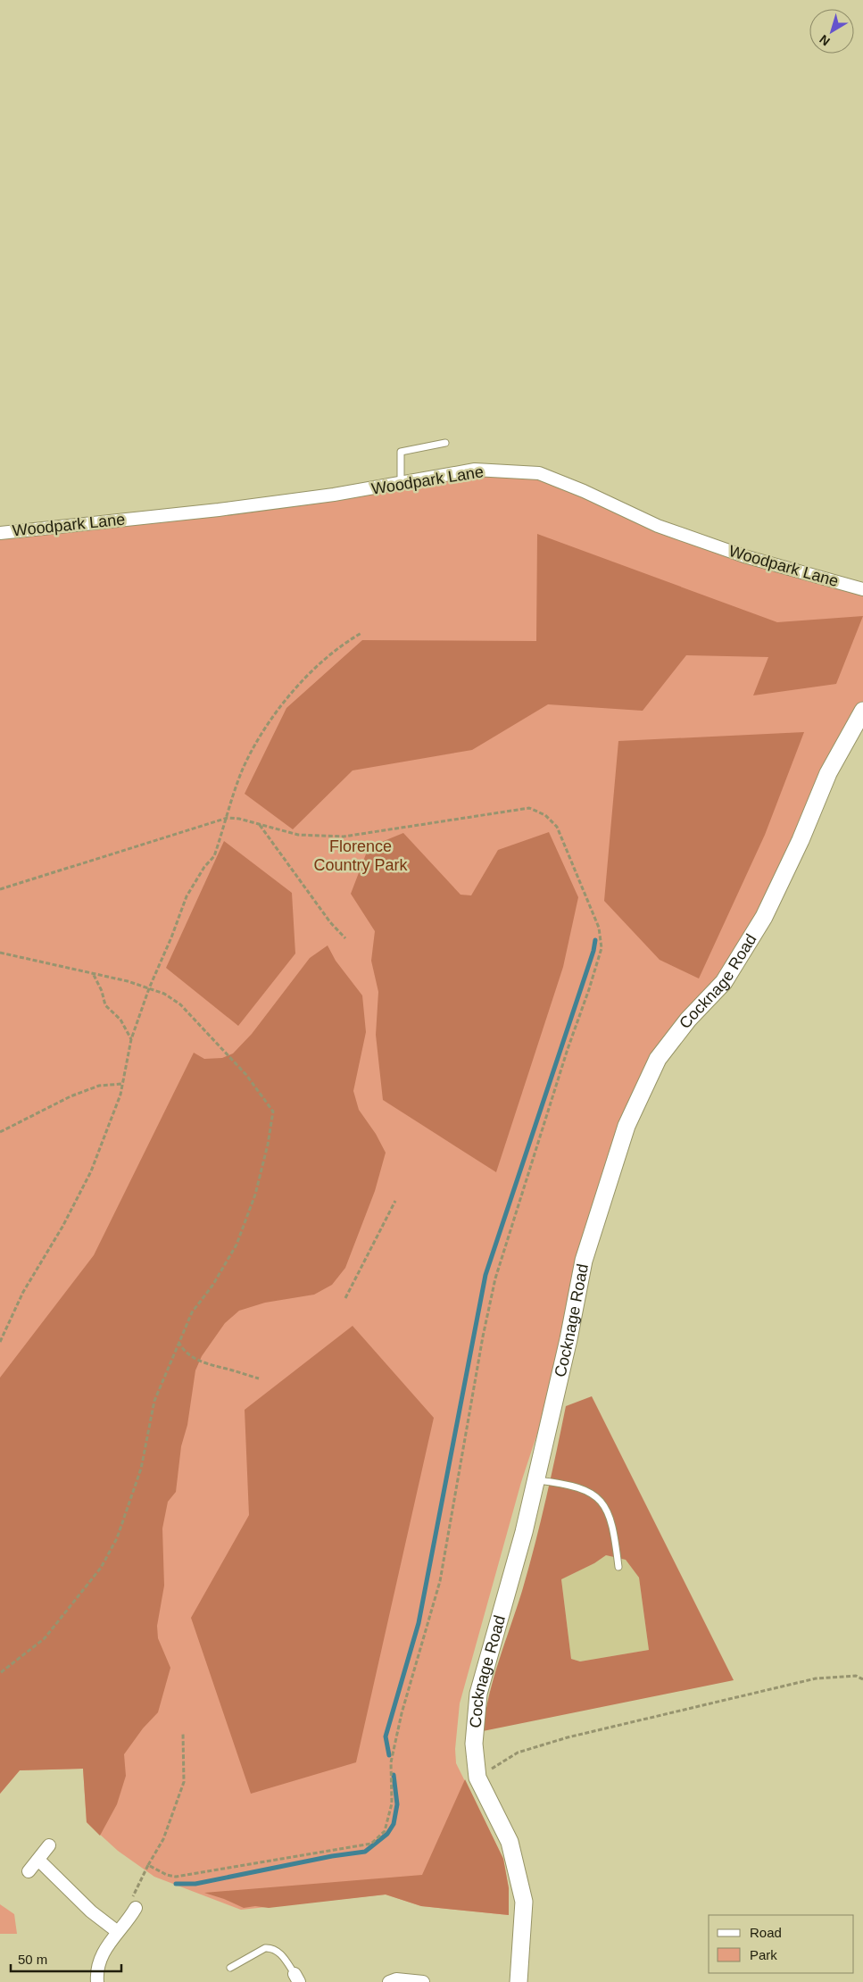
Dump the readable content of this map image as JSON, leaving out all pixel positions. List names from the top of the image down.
{
  "streets": {
    "street": ["Woodpark Lane", "Cocknage Road"]
  },
  "parks": ["Florence Country Park"],
  "legend": ["Road", "Park"],
  "scale_bar": "50 m",
  "north": "bottom left"
}
